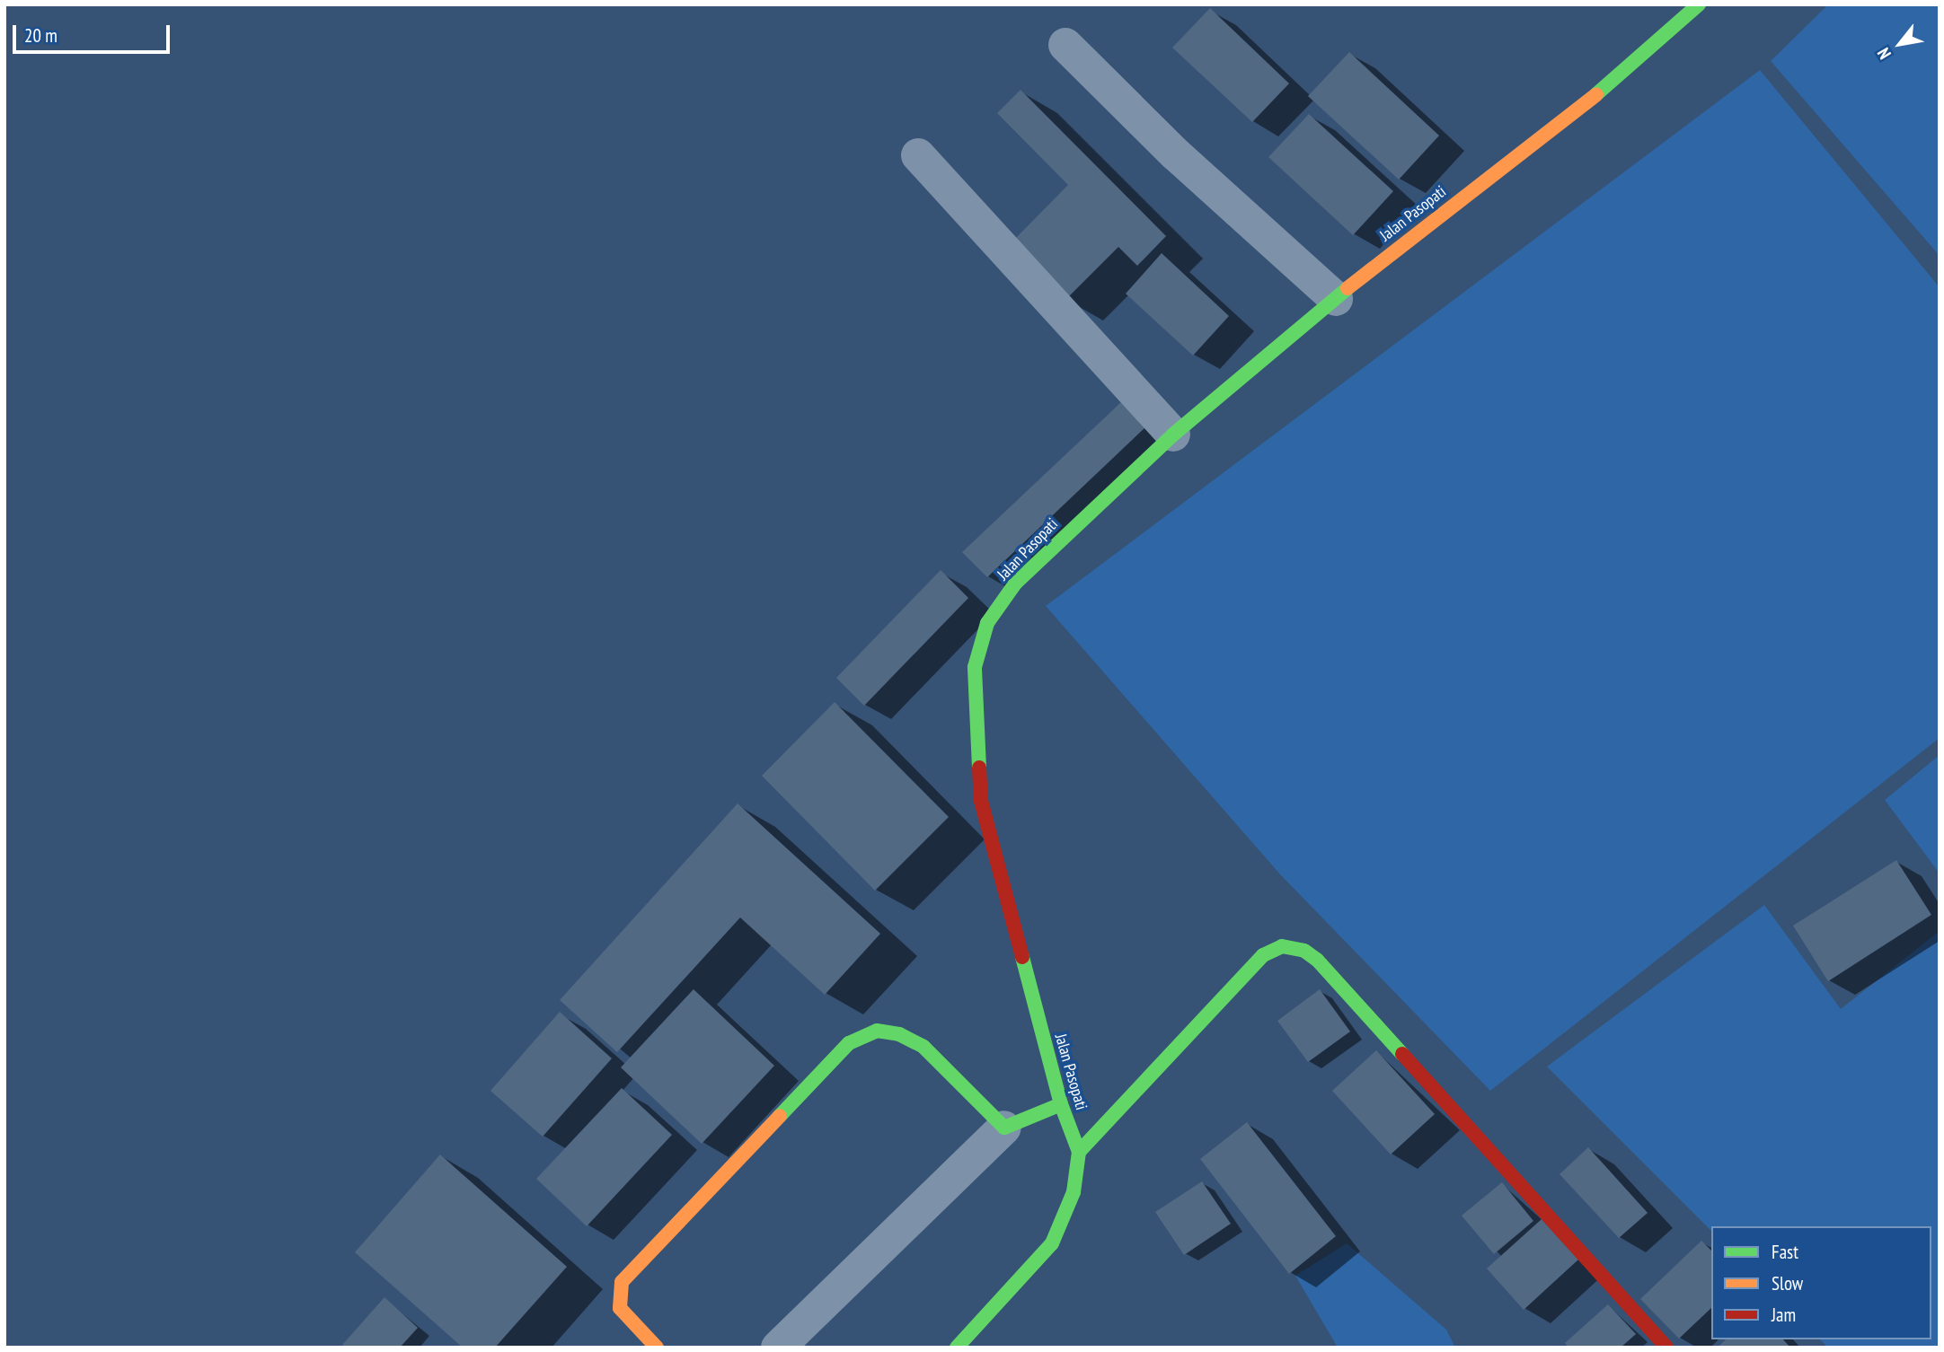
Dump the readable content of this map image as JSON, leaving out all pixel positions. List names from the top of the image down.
{
  "streets": {
    "street": ["Jalan Pasopati"]
  },
  "legend": ["Fast", "Slow", "Jam"],
  "scale_bar": "20 m",
  "north": "bottom left"
}
